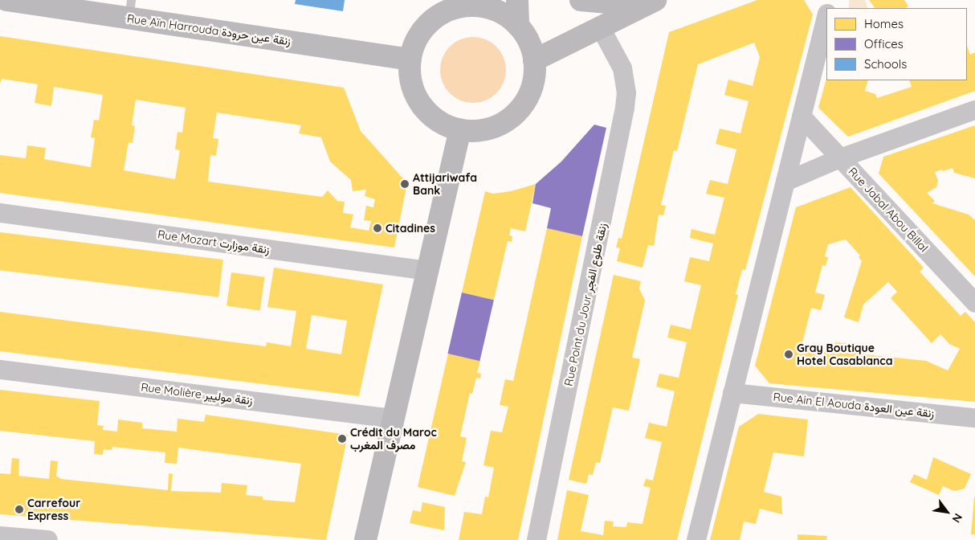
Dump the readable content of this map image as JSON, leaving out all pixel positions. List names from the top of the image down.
{
  "streets": {
    "main road": ["Rue Aïn Harrouda زنقة عين حرودة"],
    "street": [
      "Rue Jabal Abou Billal",
      "Rue Mozart زنقة موزارت",
      "Rue Point du Jour زنقة طلوع الفجر",
      "Rue Molière زنقة موليير",
      "Rue Ain El Aouda زنقة عين العودة"
    ]
  },
  "places": [
    "Attijariwafa Bank",
    "Citadines",
    "Gray Boutique Hotel Casablanca",
    "Crédit du Maroc مصرف المغرب",
    "Carrefour Express"
  ],
  "legend": ["Homes", "Offices", "Schools"],
  "north": "bottom right"
}
